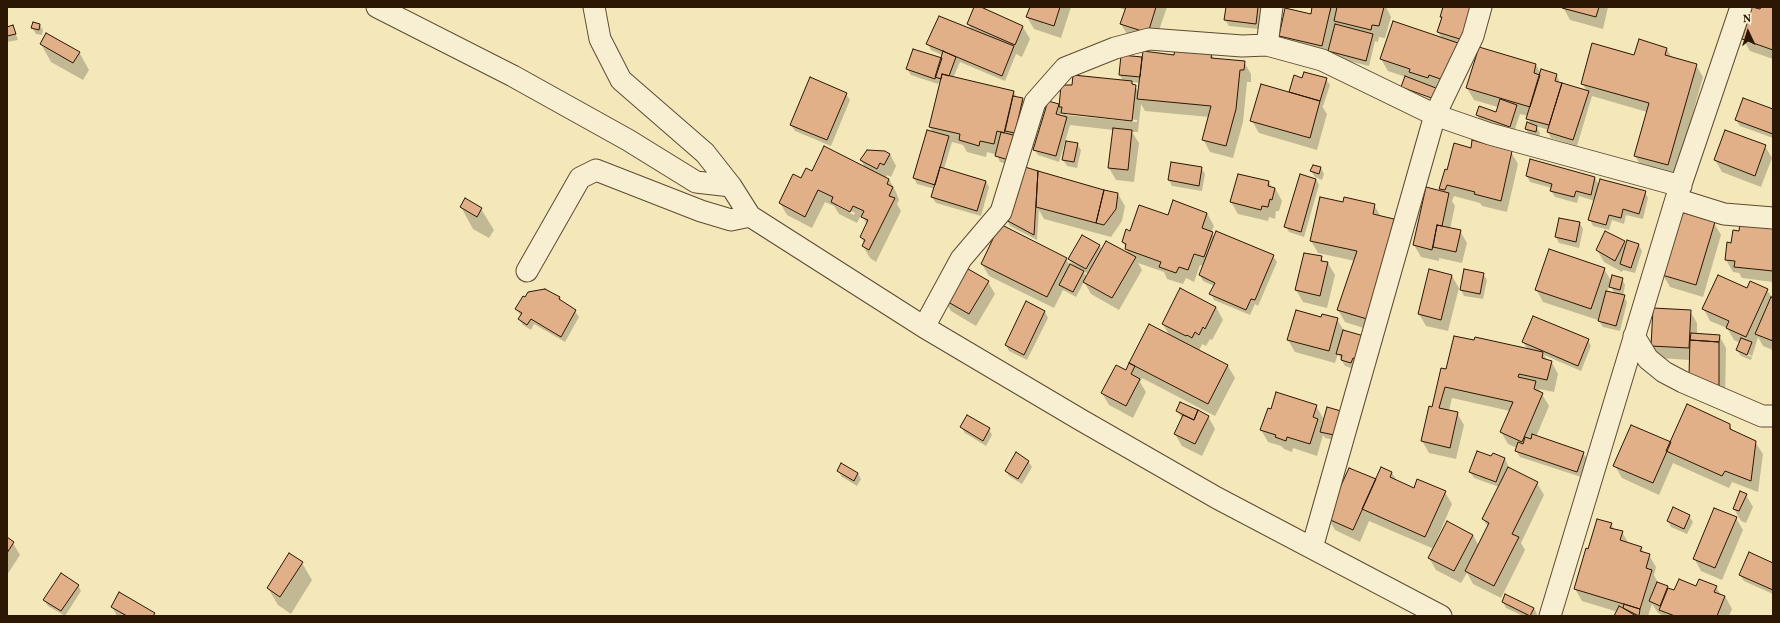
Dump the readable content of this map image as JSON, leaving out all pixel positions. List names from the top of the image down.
{
  "north": "top"
}
